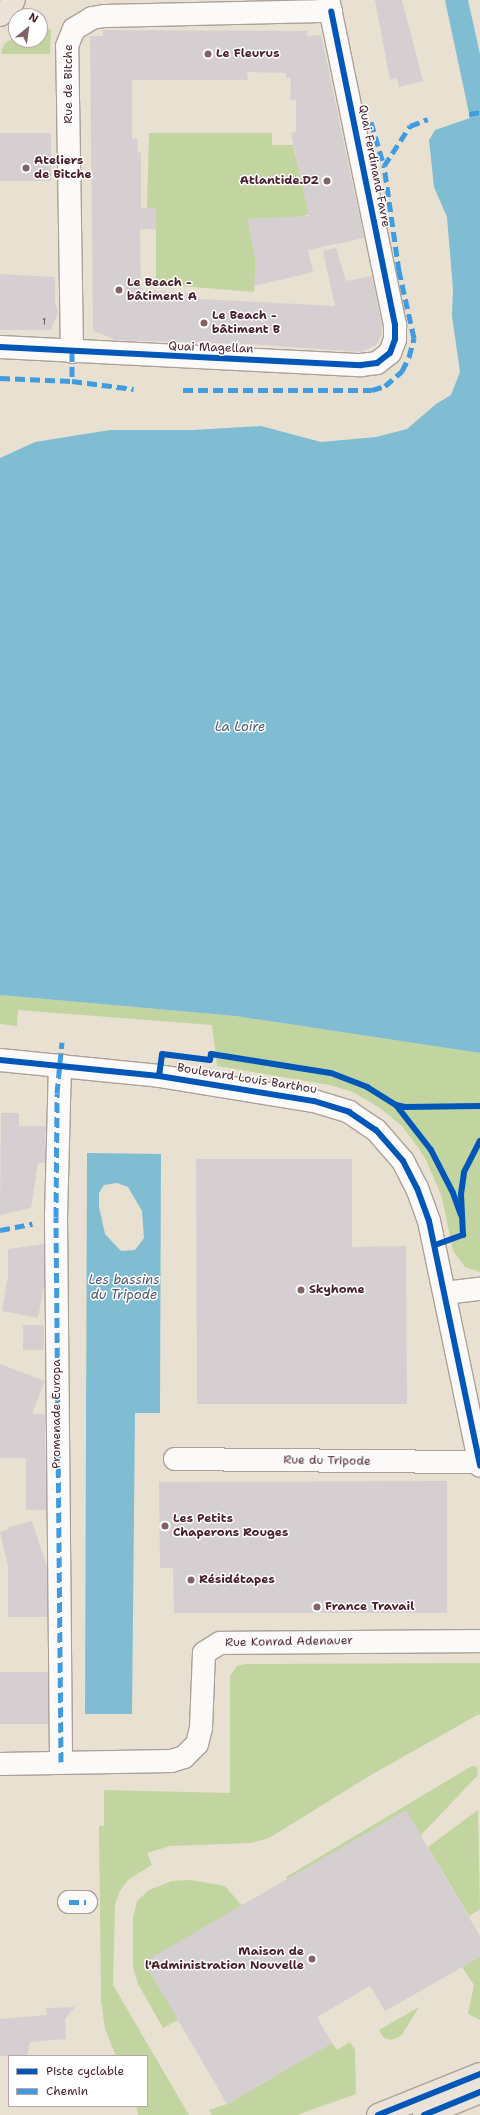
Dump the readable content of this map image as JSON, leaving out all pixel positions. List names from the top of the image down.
{
  "streets": {
    "street": [
      "Rue de Bitche",
      "Quai Ferdinand Favre",
      "Quai Magellan",
      "Boulevard Louis Barthou",
      "Promenade Europa",
      "Rue du Tripode",
      "Rue Konrad Adenauer"
    ]
  },
  "crossings": [
    ["Rue de Bitche", "Quai Ferdinand Favre"],
    ["Rue de Bitche", "Quai Magellan"],
    ["Quai Ferdinand Favre", "Quai Magellan"],
    ["Boulevard Louis Barthou", "Promenade Europa"],
    ["Boulevard Louis Barthou", "Rue du Tripode"],
    ["Promenade Europa", "Rue Konrad Adenauer"]
  ],
  "water": ["La Loire", "Les bassins du Tripode"],
  "places": [
    "Le Fleurus",
    "Ateliers de Bitche",
    "Atlantide.D2",
    "Le Beach - bâtiment A",
    "Le Beach - bâtiment B",
    "Skyhome",
    "Les Petits Chaperons Rouges",
    "Résidétapes",
    "France Travail",
    "Maison de l'Administration Nouvelle"
  ],
  "house_numbers": ["1"],
  "legend": ["Piste cyclable", "Chemin"],
  "north": "top right"
}
